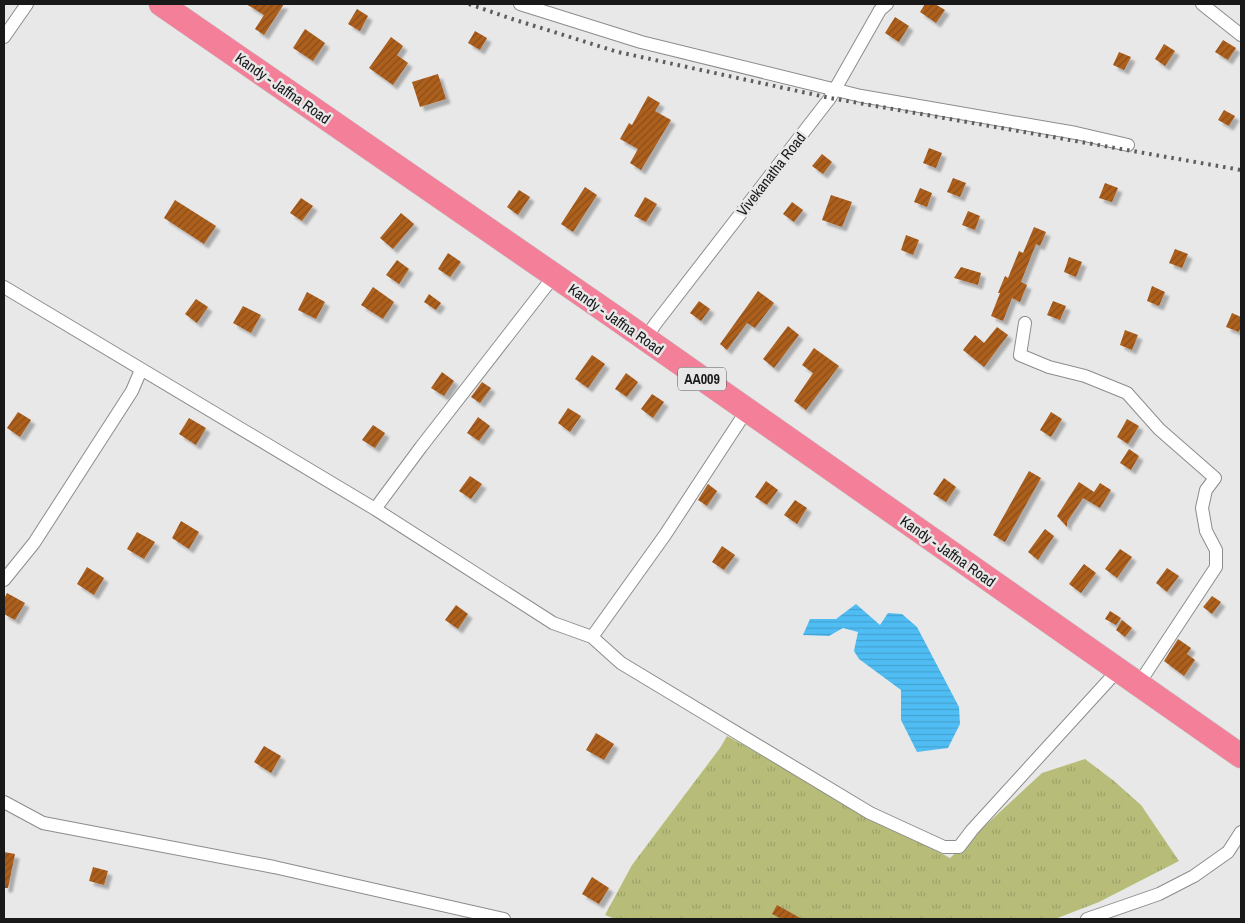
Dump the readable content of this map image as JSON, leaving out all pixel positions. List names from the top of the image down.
{
  "streets": {
    "highway": ["Kandy - Jaffna Road", "AA009"],
    "street": ["Vivekanatha Road"]
  },
  "crossings": [
    ["Kandy - Jaffna Road", "Vivekanatha Road"]
  ]
}
